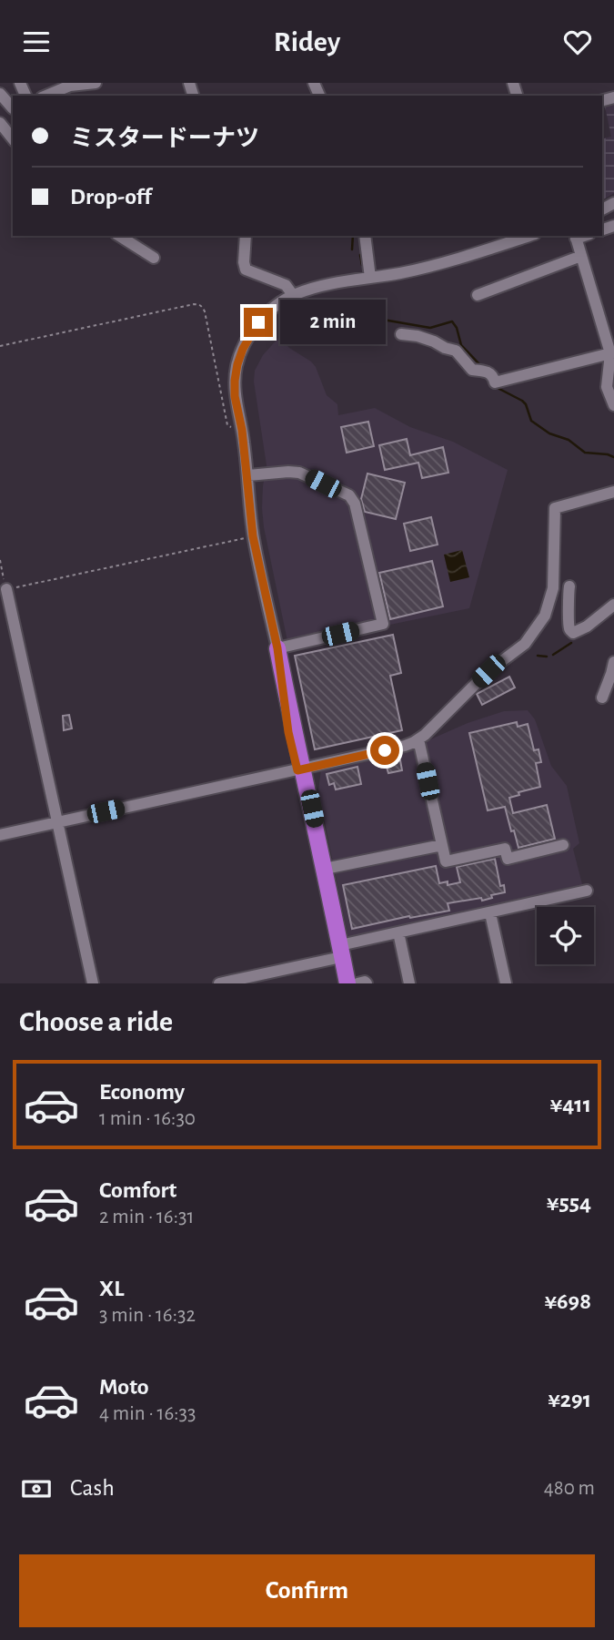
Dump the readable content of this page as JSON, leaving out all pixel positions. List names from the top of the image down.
{
  "page": {
    "header": "Ridey",
    "banner": ["ミスタードーナツ", "Drop-off"],
    "bubble": "2 min",
    "heading": "Choose a ride",
    "list": [
      {
        "name": "Economy",
        "note": "1 min · 16:30",
        "value": "¥411"
      },
      {
        "name": "Comfort",
        "note": "2 min · 16:31",
        "value": "¥554"
      },
      {
        "name": "XL",
        "note": "3 min · 16:32",
        "value": "¥698"
      },
      {
        "name": "Moto",
        "note": "4 min · 16:33",
        "value": "¥291"
      }
    ],
    "pay": ["Cash", "480 m"],
    "buttons": "Confirm"
  }
}
